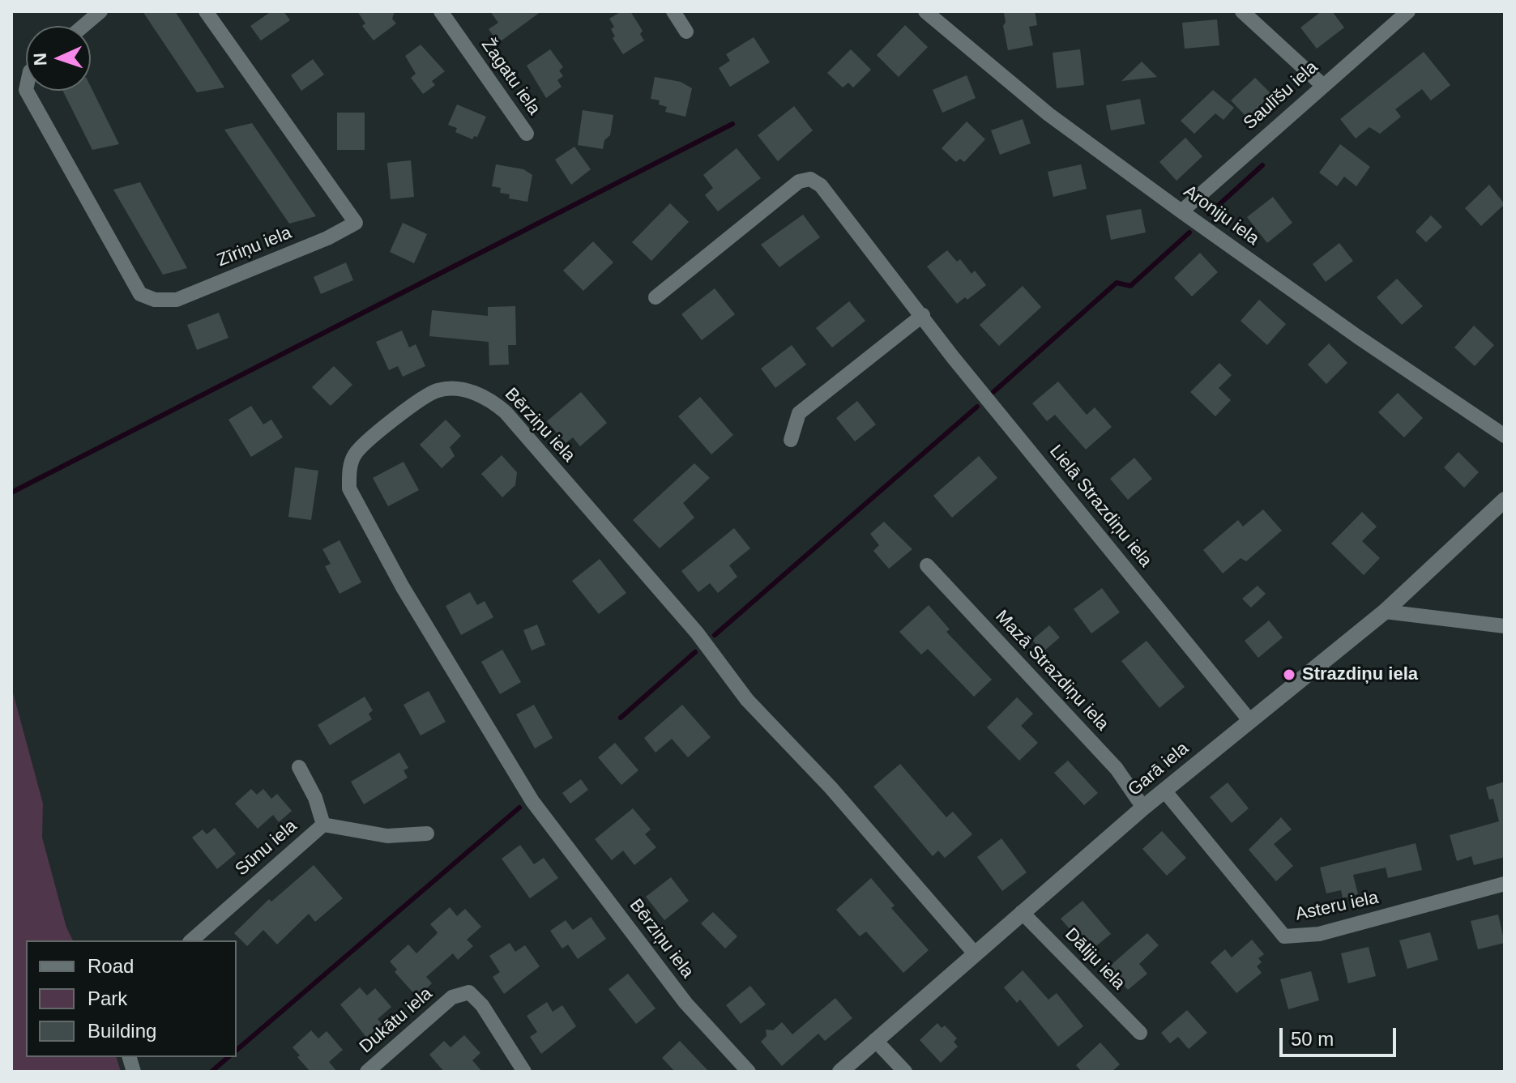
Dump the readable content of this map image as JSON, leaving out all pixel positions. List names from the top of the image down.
{
  "streets": {
    "street": [
      "Žagatu iela",
      "Saulīšu iela",
      "Aroniju iela",
      "Zīriņu iela",
      "Bērziņu iela",
      "Lielā Strazdiņu iela",
      "Mazā Strazdiņu iela",
      "Garā iela",
      "Sūnu iela",
      "Asteru iela",
      "Dāliju iela",
      "Dukātu iela"
    ]
  },
  "crossings": [
    ["Saulīšu iela", "Aroniju iela"],
    ["Bērziņu iela", "Garā iela"],
    ["Lielā Strazdiņu iela", "Garā iela"],
    ["Mazā Strazdiņu iela", "Garā iela"],
    ["Garā iela", "Asteru iela"],
    ["Garā iela", "Dāliju iela"]
  ],
  "places": ["Strazdiņu iela"],
  "legend": ["Road", "Park", "Building"],
  "scale_bar": "50 m",
  "north": "left"
}
